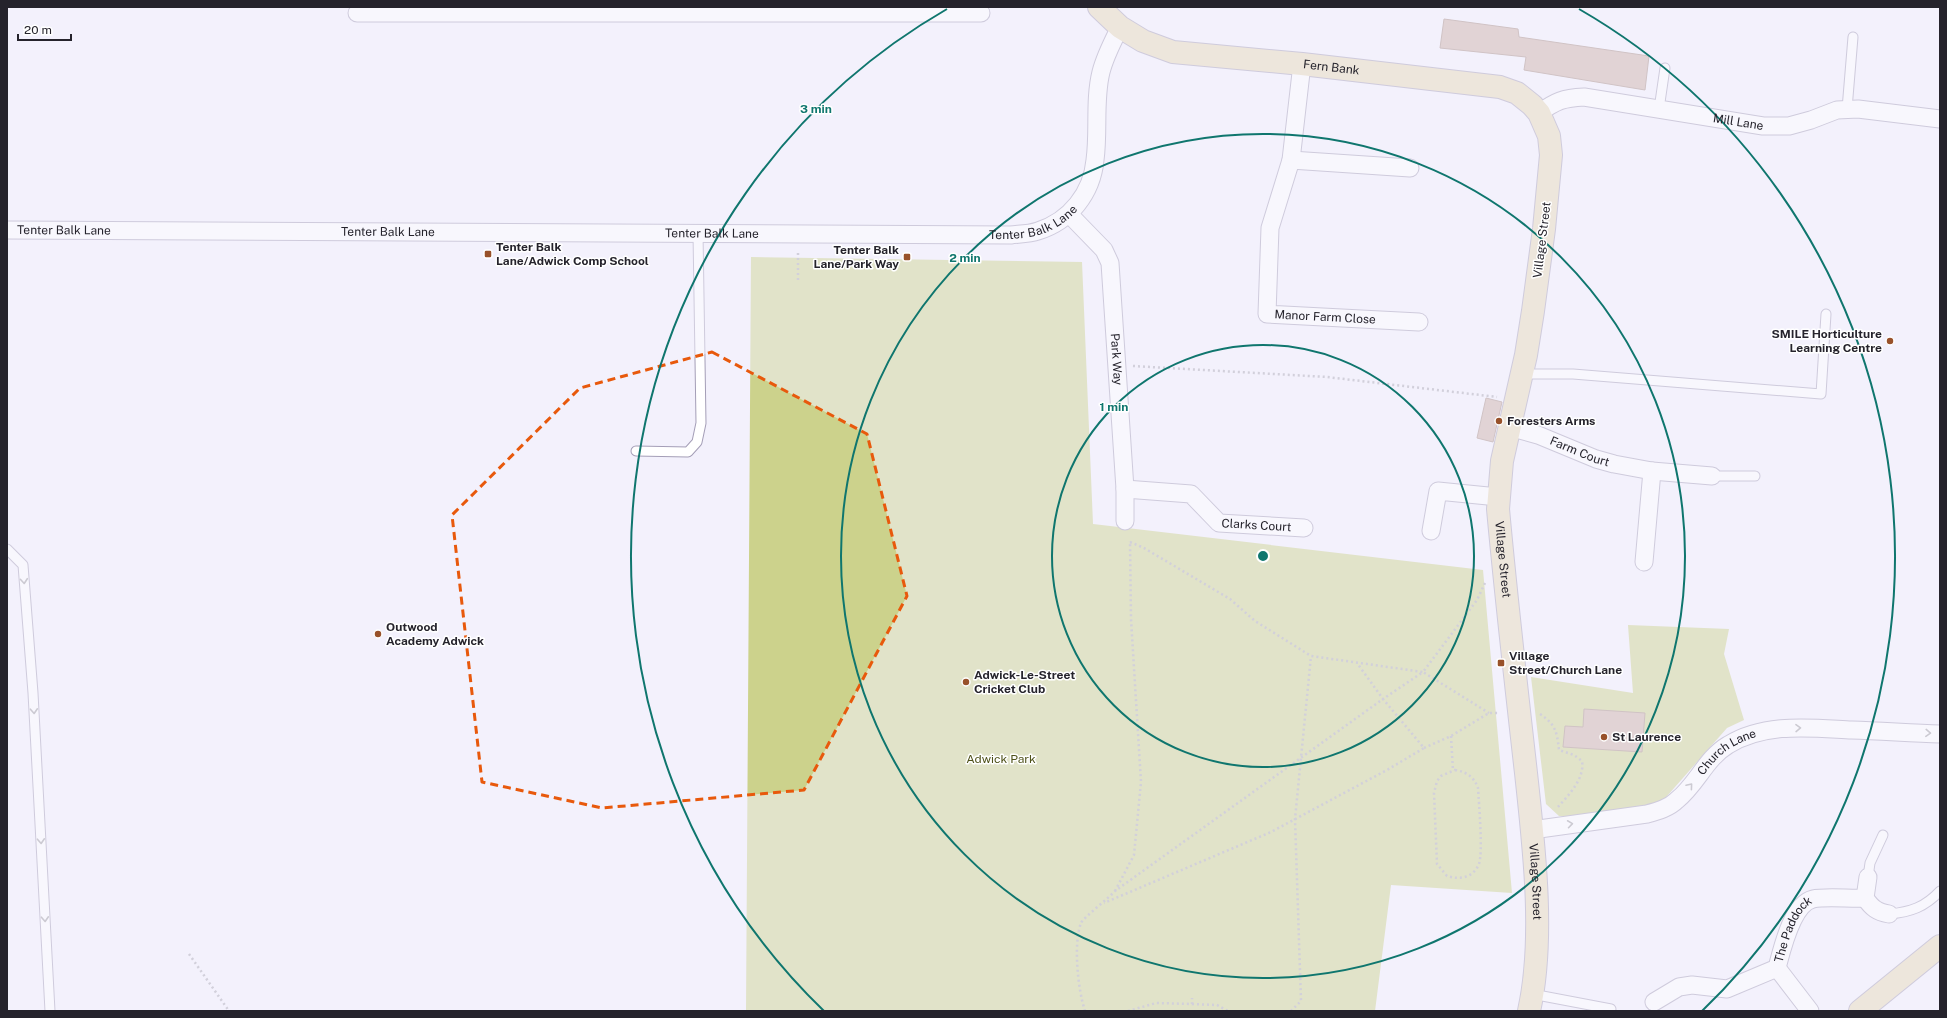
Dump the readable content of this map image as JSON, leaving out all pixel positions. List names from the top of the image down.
{
  "streets": {
    "street": [
      "Fern Bank",
      "Mill Lane",
      "Tenter Balk Lane",
      "Village Street",
      "Manor Farm Close",
      "Park Way",
      "Farm Court",
      "Clarks Court",
      "Church Lane",
      "The Paddock"
    ]
  },
  "crossings": [
    ["Fern Bank", "Mill Lane"],
    ["Fern Bank", "Tenter Balk Lane"],
    ["Fern Bank", "Village Street"],
    ["Fern Bank", "Manor Farm Close"],
    ["Mill Lane", "Village Street"],
    ["Tenter Balk Lane", "Park Way"],
    ["Village Street", "Farm Court"],
    ["Village Street", "Church Lane"],
    ["Park Way", "Clarks Court"]
  ],
  "one_way": ["Church Lane"],
  "parks": ["Adwick Park"],
  "places": {
    "transit": ["Tenter Balk Lane/Adwick Comp School", "Tenter Balk Lane/Park Way", "Village Street/Church Lane"],
    "other": [
      "SMILE Horticulture Learning Centre",
      "Foresters Arms",
      "Outwood Academy Adwick",
      "Adwick-Le-Street Cricket Club",
      "St Laurence"
    ]
  },
  "scale_bar": "20 m",
  "rings": ["3 min", "2 min", "1 min"]
}
